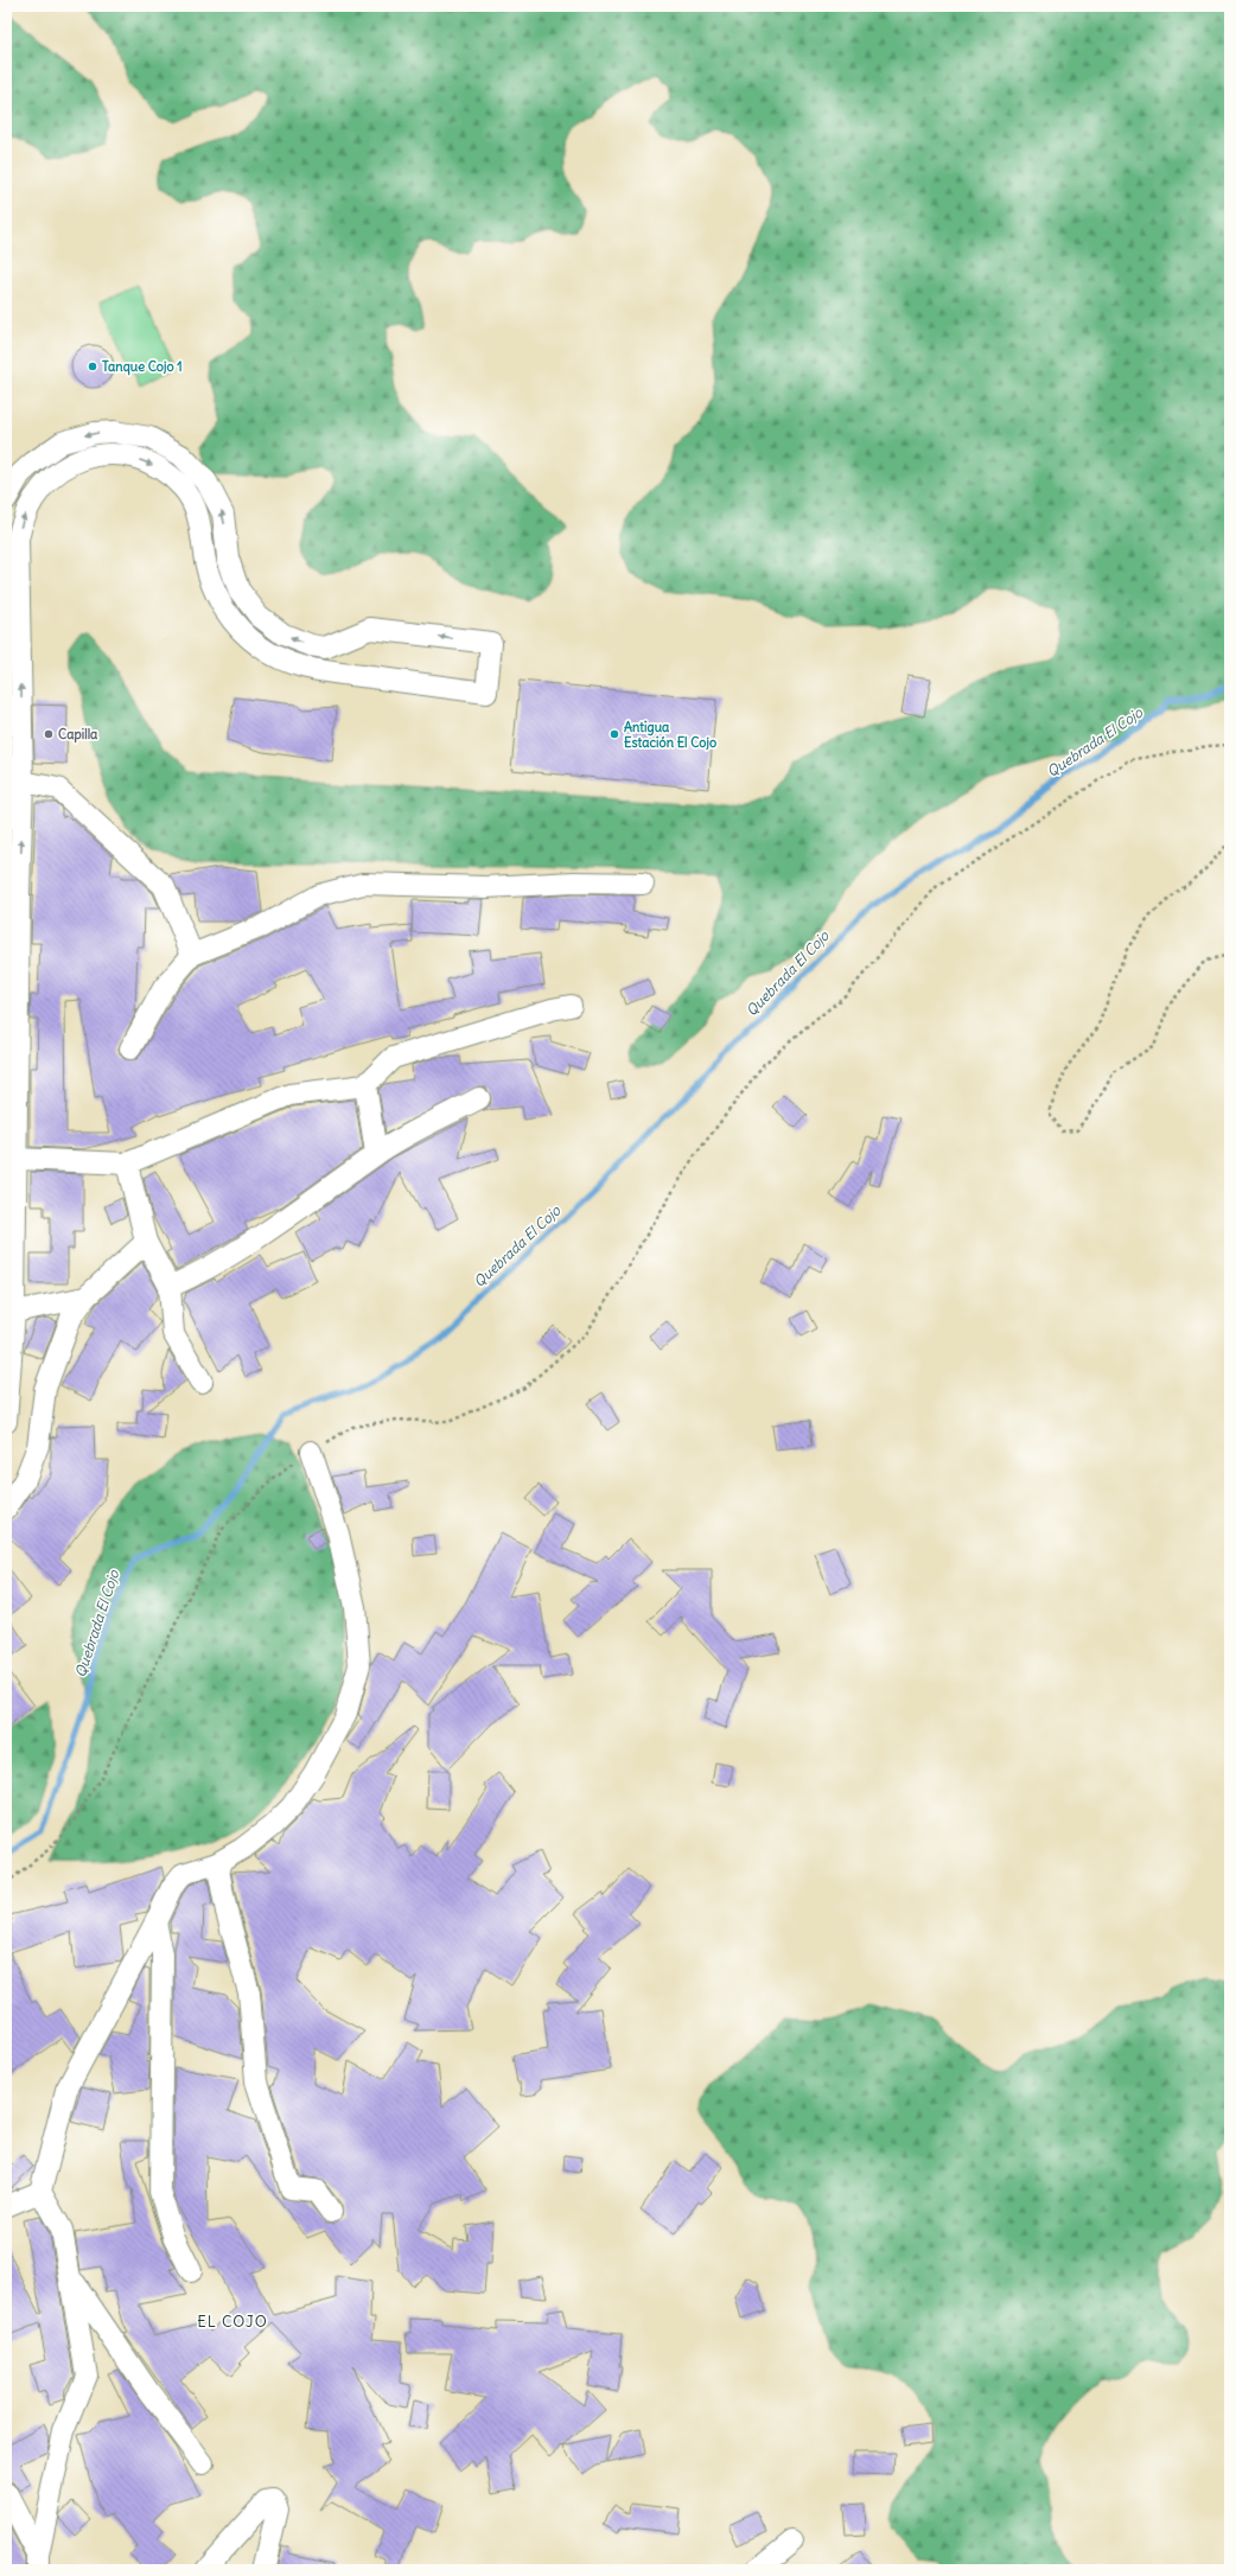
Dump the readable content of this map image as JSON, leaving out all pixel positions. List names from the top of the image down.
{
  "districts": ["EL COJO"],
  "water": ["Quebrada El Cojo"],
  "places": ["Tanque Cojo 1", "Capilla", "Antigua Estación El Cojo"]
}
